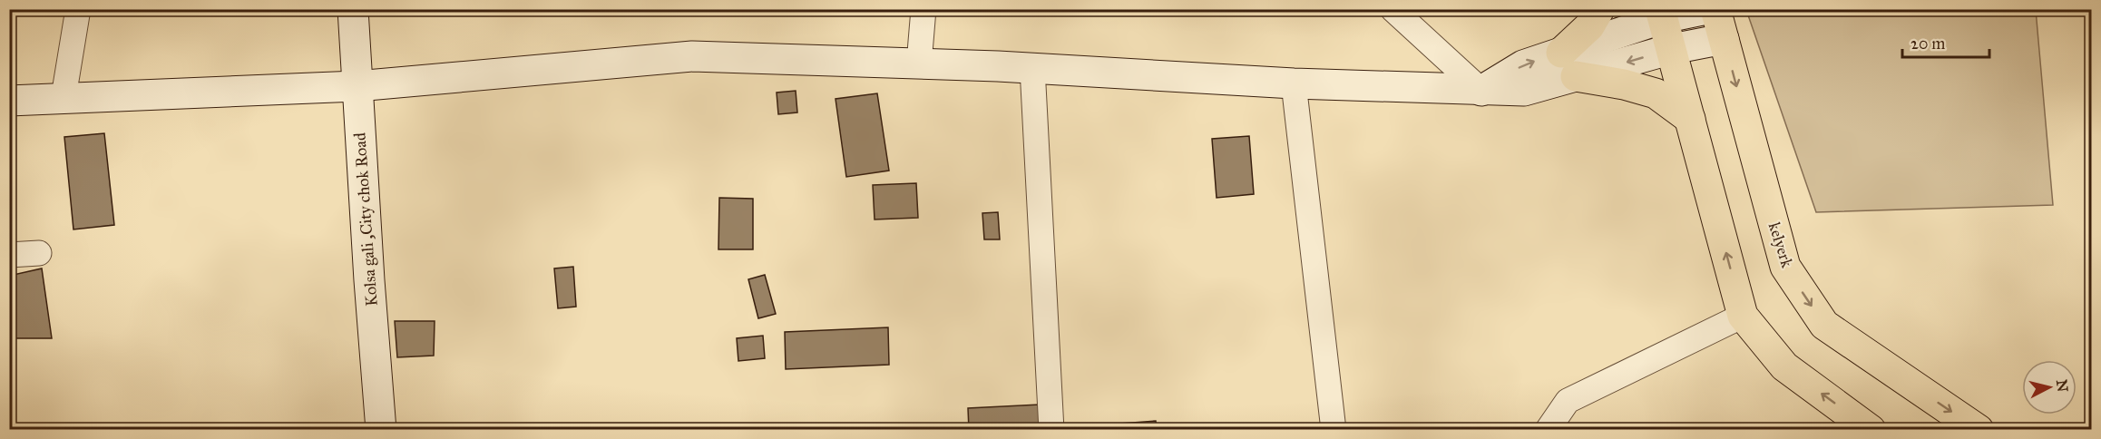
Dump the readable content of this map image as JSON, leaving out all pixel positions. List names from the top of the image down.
{
  "streets": {
    "main road": ["kelyerk"],
    "street": ["Kolsa gali ,City chok Road"]
  },
  "scale_bar": "20 m",
  "north": "right"
}
